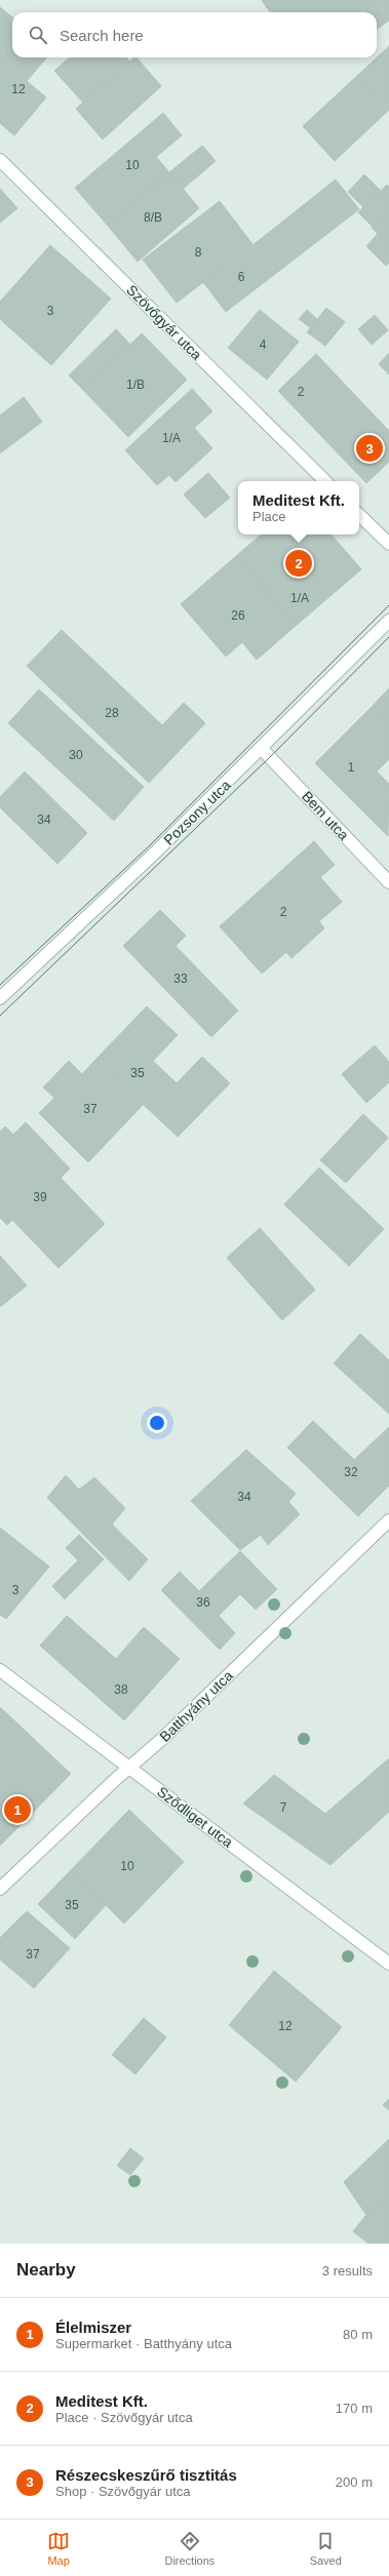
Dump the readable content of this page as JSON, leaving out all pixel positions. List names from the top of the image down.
{
  "streets": {
    "street": [
      "Szövőgyár utca",
      "Pozsony utca",
      "Bem utca",
      "Batthyány utca",
      "Sződliget utca"
    ]
  },
  "crossings": [
    ["Pozsony utca", "Bem utca"],
    ["Batthyány utca", "Sződliget utca"]
  ],
  "house_numbers": [
    "12",
    "10",
    "8/B",
    "8",
    "6",
    "3",
    "4",
    "1/B",
    "2",
    "1/A",
    "1/A",
    "26",
    "28",
    "30",
    "1",
    "34",
    "2",
    "33",
    "35",
    "37",
    "39",
    "32",
    "34",
    "3",
    "36",
    "38",
    "7",
    "10",
    "35",
    "37",
    "12"
  ],
  "page": {
    "search": "Search here",
    "pins": ["3", "2", "1"],
    "popup": ["Meditest Kft.", "Place"],
    "heading": ["Nearby", "3 results"],
    "list": [
      {
        "mark": "1",
        "name": "Élelmiszer",
        "note": "Supermarket · Batthyány utca",
        "value": "80 m"
      },
      {
        "mark": "2",
        "name": "Meditest Kft.",
        "note": "Place · Szövőgyár utca",
        "value": "170 m"
      },
      {
        "mark": "3",
        "name": "Részecskeszűrő tisztitás",
        "note": "Shop · Szövőgyár utca",
        "value": "200 m"
      }
    ],
    "nav": ["Map", "Directions", "Saved"]
  }
}
